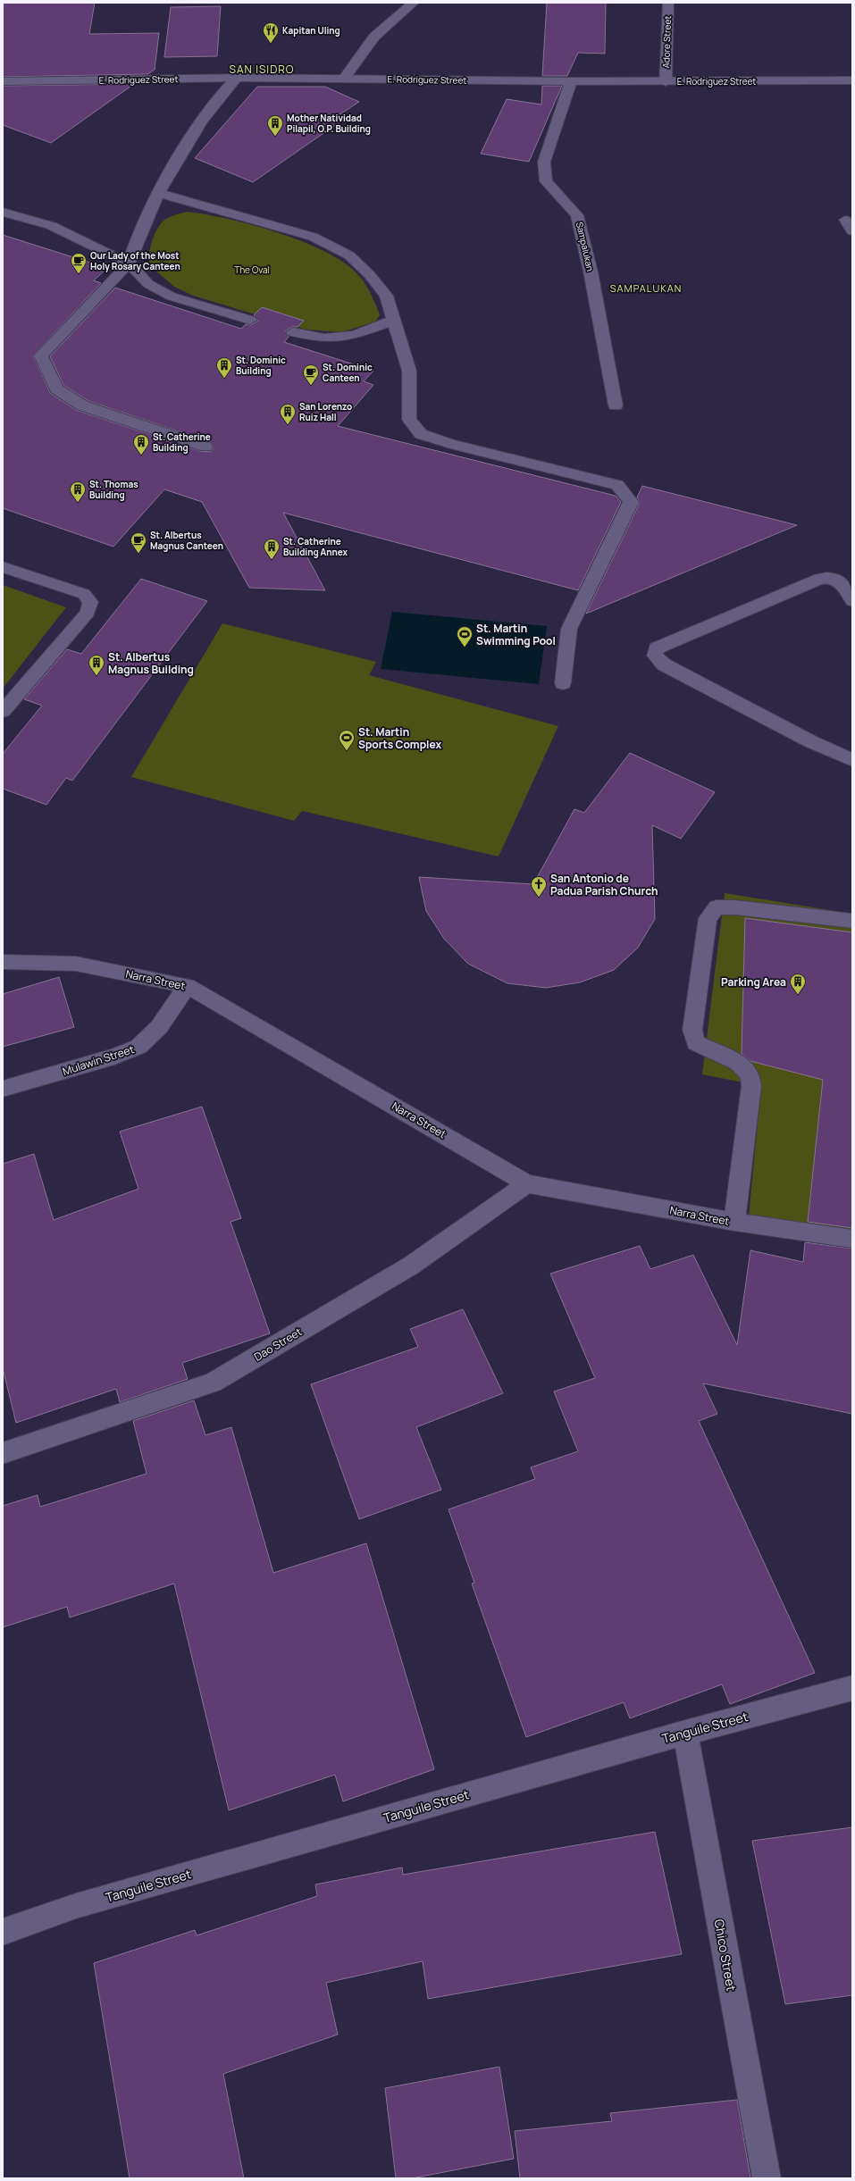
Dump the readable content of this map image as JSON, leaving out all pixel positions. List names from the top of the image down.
{
  "streets": {
    "street": [
      "Adore Street",
      "E. Rodriguez Street",
      "Sampalukan",
      "Narra Street",
      "Mulawin Street",
      "Dao Street",
      "Tanguile Street",
      "Chico Street"
    ]
  },
  "crossings": [
    ["Adore Street", "E. Rodriguez Street"],
    ["E. Rodriguez Street", "Sampalukan"],
    ["Narra Street", "Mulawin Street"],
    ["Narra Street", "Dao Street"],
    ["Tanguile Street", "Chico Street"]
  ],
  "districts": ["SAN ISIDRO", "SAMPALUKAN"],
  "parks": ["The Oval"],
  "places": {
    "restaurant": ["Kapitan Uling"],
    "building": [
      "Mother Natividad Pilapil, O.P. Building",
      "St. Dominic Building",
      "San Lorenzo Ruiz Hall",
      "St. Catherine Building",
      "St. Thomas Building",
      "St. Catherine Building Annex",
      "St. Albertus Magnus Building",
      "Parking Area"
    ],
    "cafe": ["Our Lady of the Most Holy Rosary Canteen", "St. Dominic Canteen", "St. Albertus Magnus Canteen"],
    "sports": ["St. Martin Swimming Pool", "St. Martin Sports Complex"],
    "church": ["San Antonio de Padua Parish Church"]
  }
}
